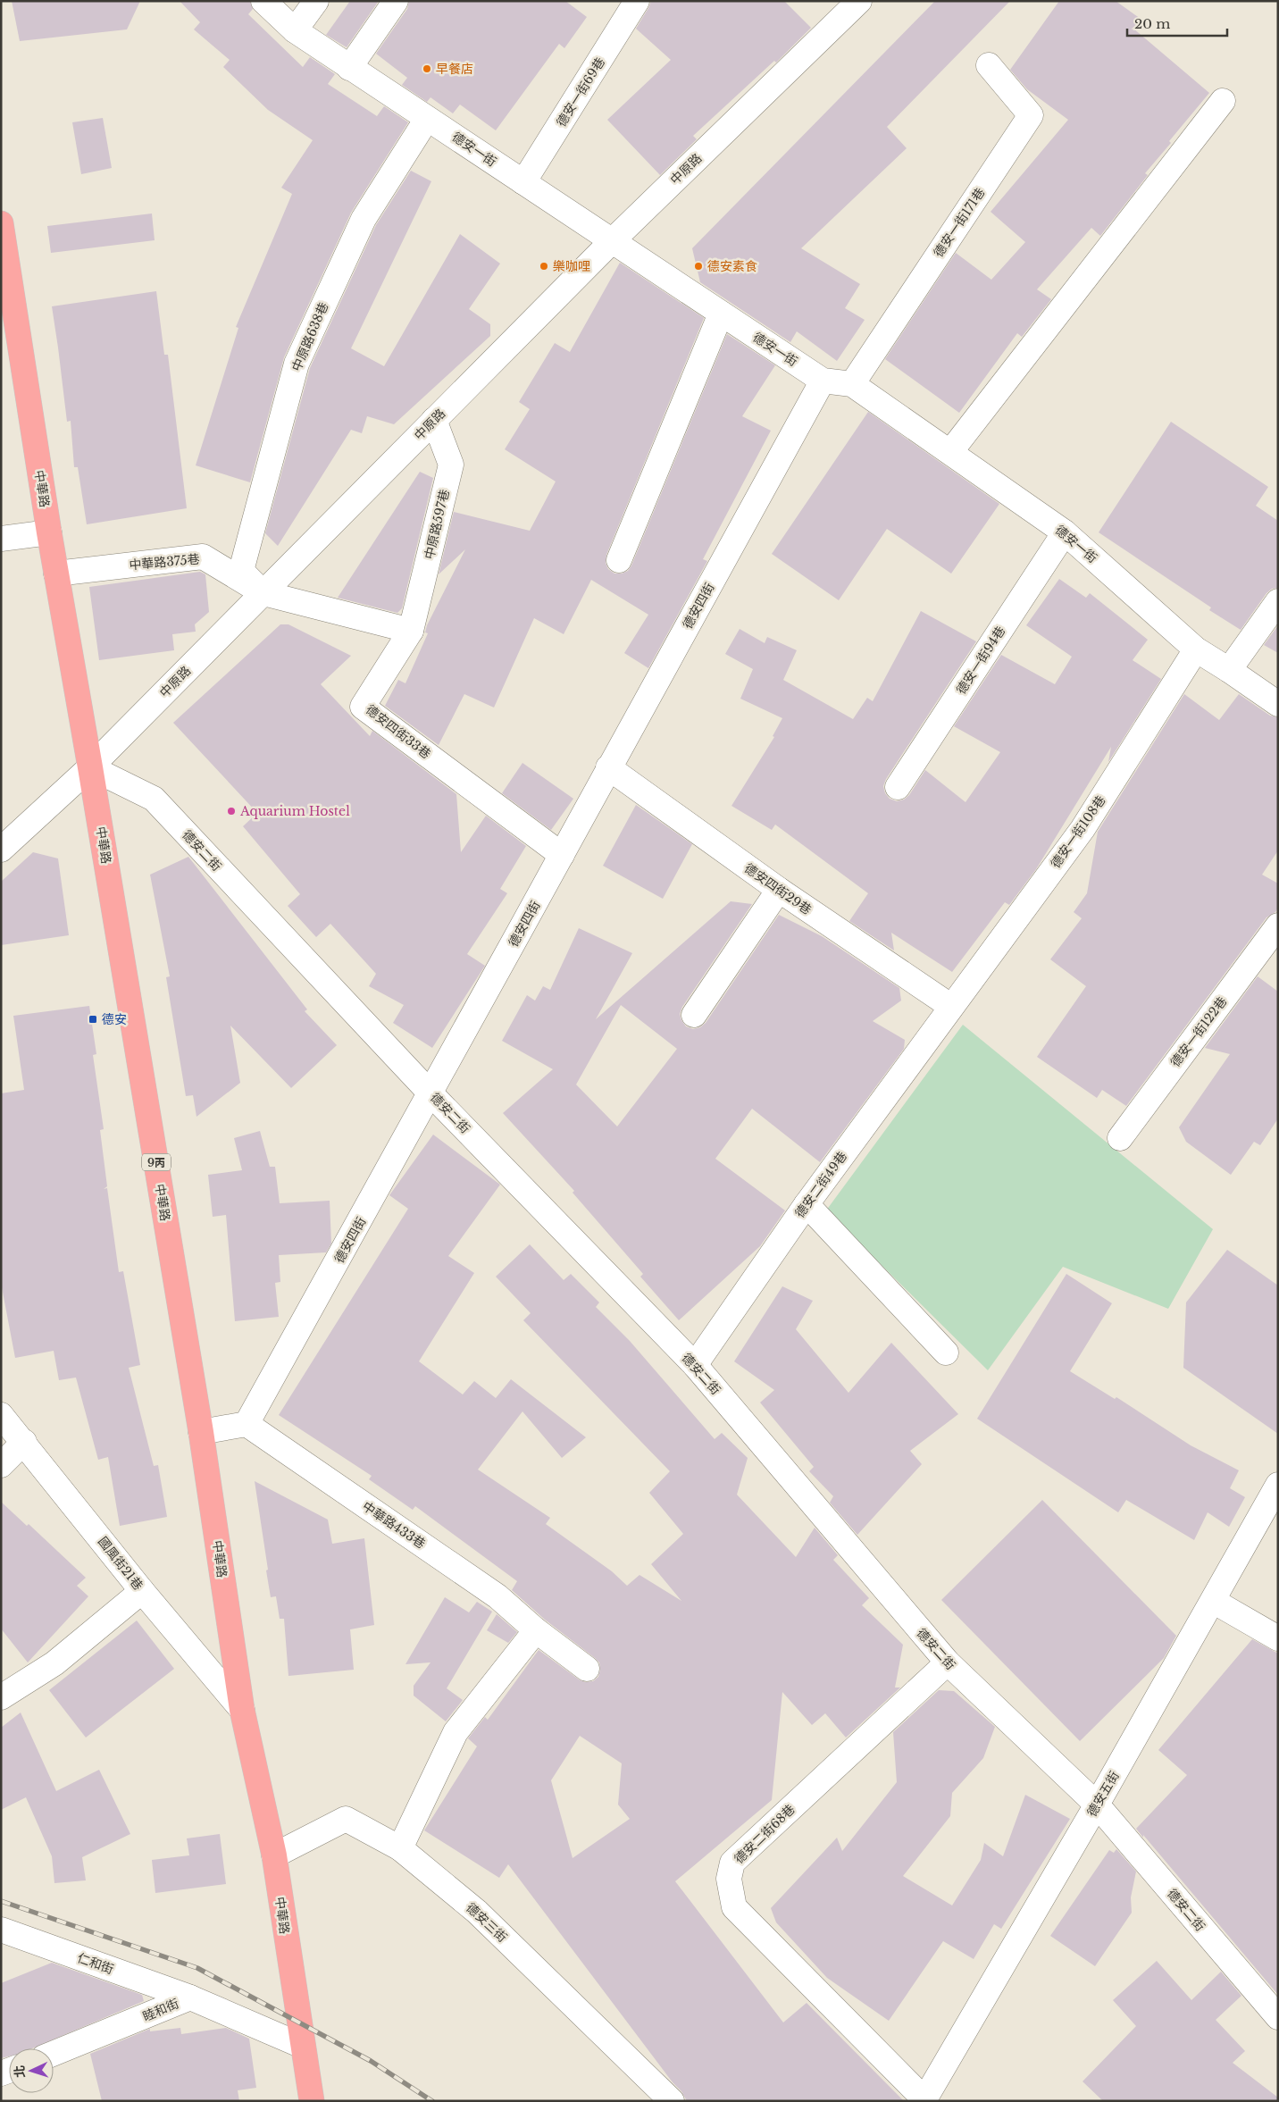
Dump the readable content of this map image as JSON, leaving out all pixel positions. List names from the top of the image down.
{
  "streets": {
    "main road": ["中華路", "9丙"],
    "street": [
      "德安一街69巷",
      "德安一街",
      "中原路",
      "德安一街171巷",
      "中原路638巷",
      "中原路597巷",
      "中華路375巷",
      "德安四街",
      "德安一街94巷",
      "德安四街33巷",
      "德安一街108巷",
      "德安二街",
      "德安四街29巷",
      "德安一街122巷",
      "德安二街49巷",
      "中華路433巷",
      "國風街21巷",
      "德安五街",
      "德安二街68巷",
      "德安三街",
      "仁和街",
      "睦和街"
    ]
  },
  "crossings": [
    ["德安一街69巷", "德安一街"],
    ["德安一街", "中原路"],
    ["德安一街", "德安一街171巷"],
    ["德安一街", "中原路638巷"],
    ["德安一街", "德安四街"],
    ["德安一街", "德安一街94巷"],
    ["德安一街", "德安一街108巷"],
    ["中原路", "中原路638巷"],
    ["中原路", "中華路"],
    ["中原路", "中原路597巷"],
    ["中原路", "中華路375巷"],
    ["中原路", "德安二街"],
    ["中原路638巷", "中華路375巷"],
    ["中華路", "中華路375巷"],
    ["中華路", "德安二街"],
    ["中華路", "國風街21巷"],
    ["中華路", "德安三街"],
    ["中華路", "睦和街"],
    ["中原路597巷", "德安四街33巷"],
    ["德安四街", "德安四街33巷"],
    ["德安四街", "德安二街"],
    ["德安四街", "德安四街29巷"],
    ["德安四街", "中華路433巷"],
    ["德安一街108巷", "德安四街29巷"],
    ["德安一街108巷", "德安二街49巷"],
    ["德安二街", "德安二街49巷"],
    ["德安二街", "德安五街"],
    ["德安二街", "德安二街68巷"],
    ["德安四街29巷", "德安二街49巷"],
    ["德安五街", "德安二街68巷"],
    ["仁和街", "睦和街"]
  ],
  "places": {
    "other": [
      "早餐店",
      "樂咖哩",
      "德安素食",
      "Aquarium Hostel"
    ],
    "transit": ["德安"]
  },
  "scale_bar": "20 m",
  "north": "left"
}
